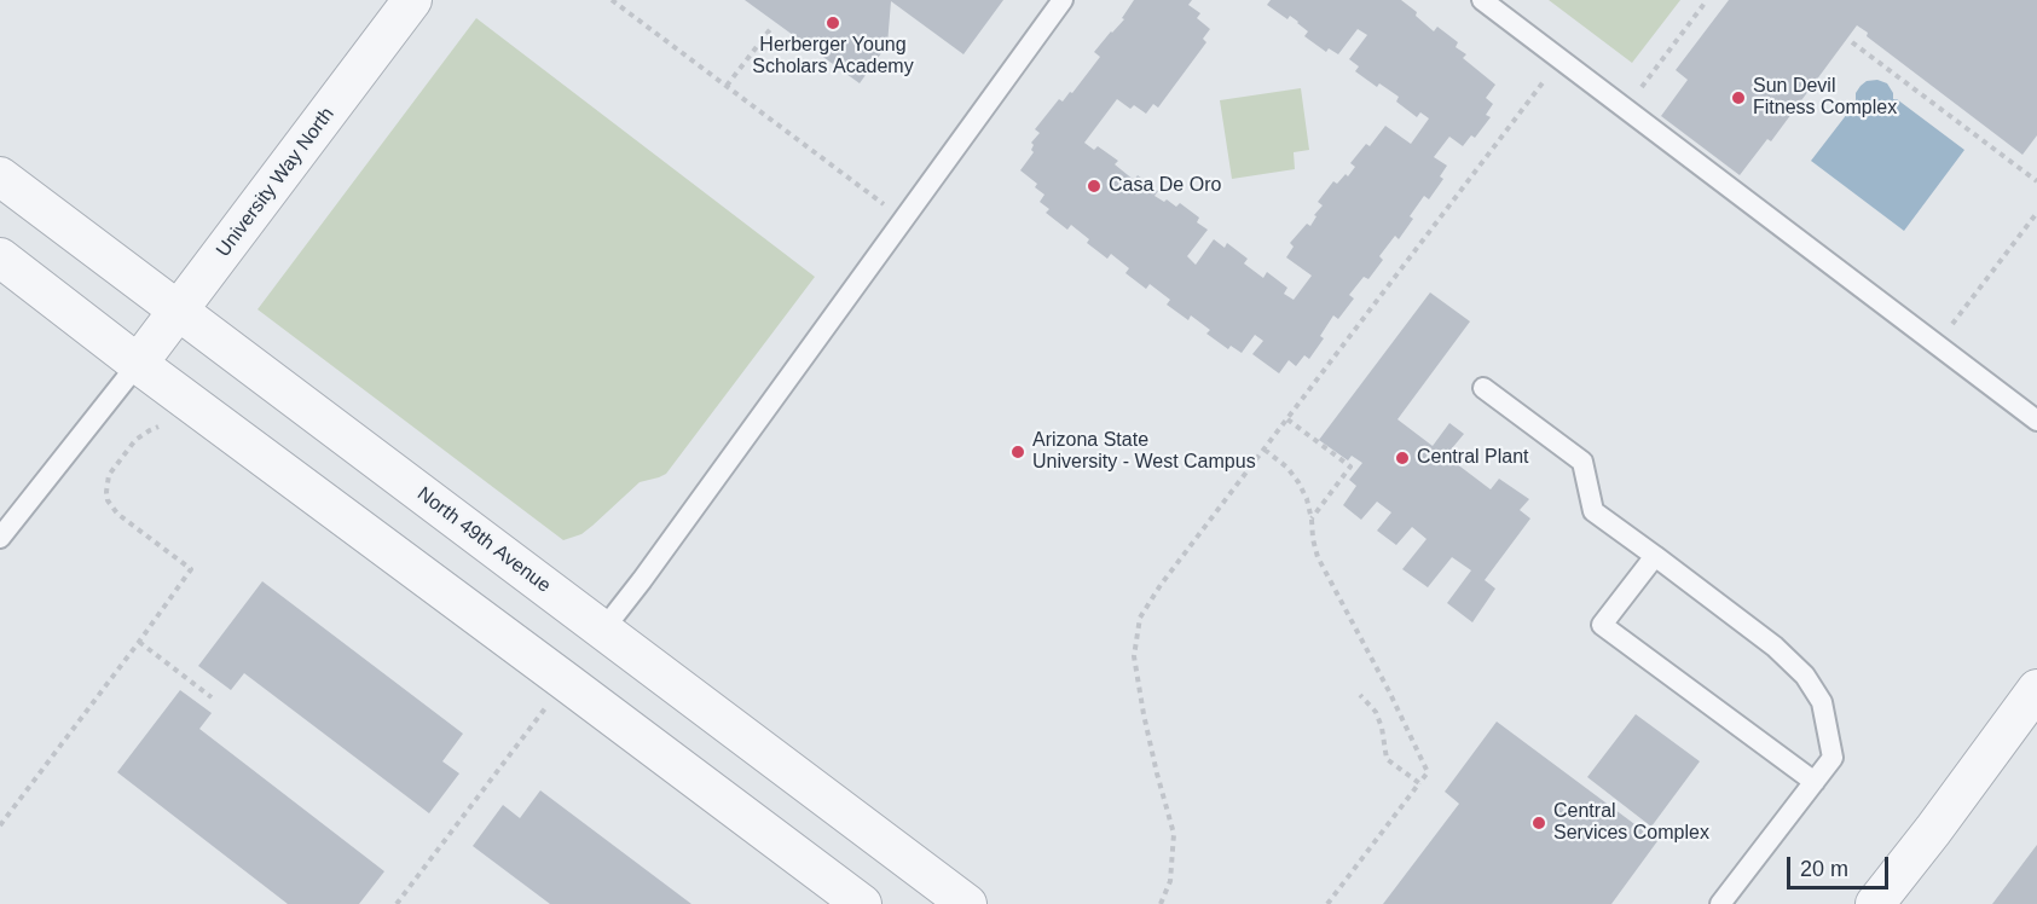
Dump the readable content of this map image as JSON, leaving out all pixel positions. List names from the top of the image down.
{
  "streets": {
    "street": ["University Way North", "North 49th Avenue"]
  },
  "crossings": [
    ["University Way North", "North 49th Avenue"]
  ],
  "places": [
    "Herberger Young Scholars Academy",
    "Sun Devil Fitness Complex",
    "Casa De Oro",
    "Arizona State University - West Campus",
    "Central Plant",
    "Central Services Complex"
  ],
  "scale_bar": "20 m"
}
